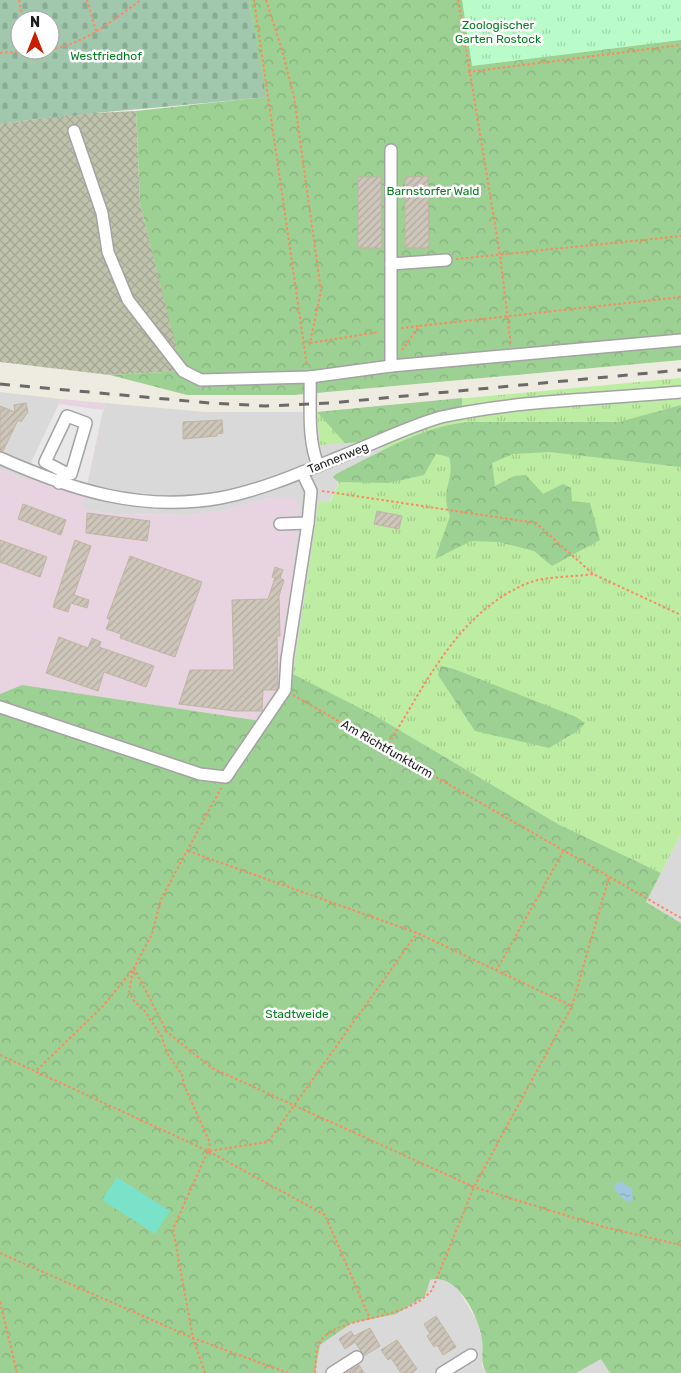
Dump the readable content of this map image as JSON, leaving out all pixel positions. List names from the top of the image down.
{
  "streets": {
    "street": ["Tannenweg"],
    "path": ["Am Richtfunkturm"]
  },
  "parks": [
    "Zoologischer Garten Rostock",
    "Westfriedhof",
    "Barnstorfer Wald",
    "Stadtweide"
  ],
  "north": "top"
}
